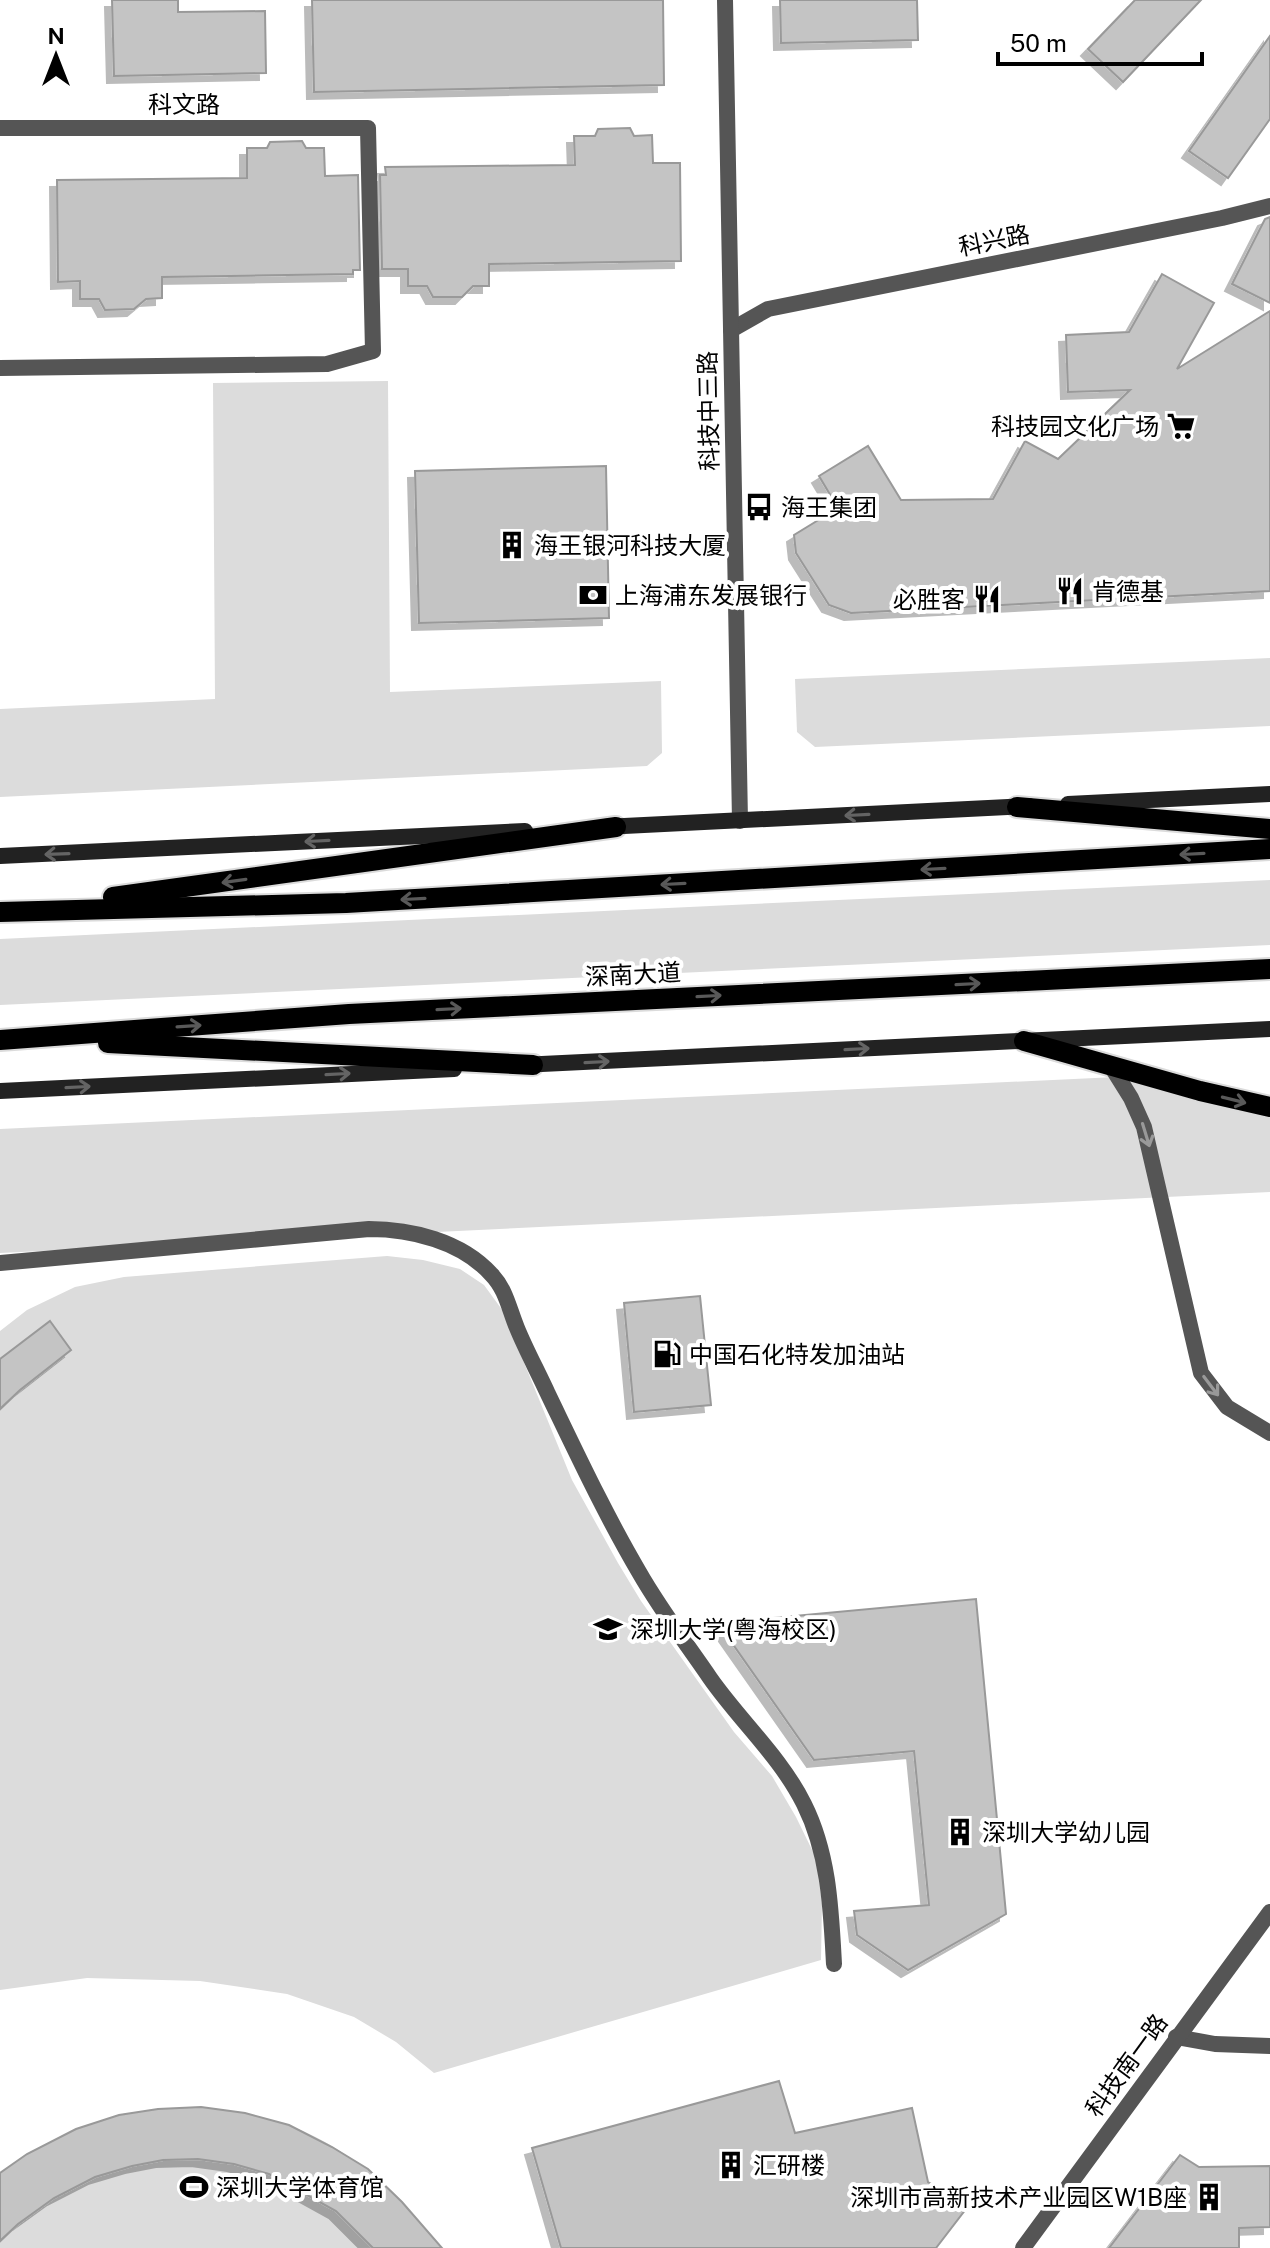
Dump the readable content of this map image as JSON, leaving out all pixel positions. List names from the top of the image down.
{
  "streets": {
    "main road": ["深南大道"],
    "street": [
      "科文路",
      "科兴路",
      "科技中三路",
      "科技南一路"
    ]
  },
  "crossings": [
    ["科兴路", "科技中三路"]
  ],
  "places": {
    "supermarket": ["科技园文化广场"],
    "bus stop": ["海王集团"],
    "building": [
      "海王银河科技大厦",
      "深圳大学幼儿园",
      "汇研楼",
      "深圳市高新技术产业园区W1B座"
    ],
    "restaurant": ["肯德基", "必胜客"],
    "bank": ["上海浦东发展银行"],
    "fuel station": ["中国石化特发加油站"],
    "school or university": ["深圳大学(粤海校区)"],
    "sports": ["深圳大学体育馆"]
  },
  "scale_bar": "50 m",
  "north": "top"
}
